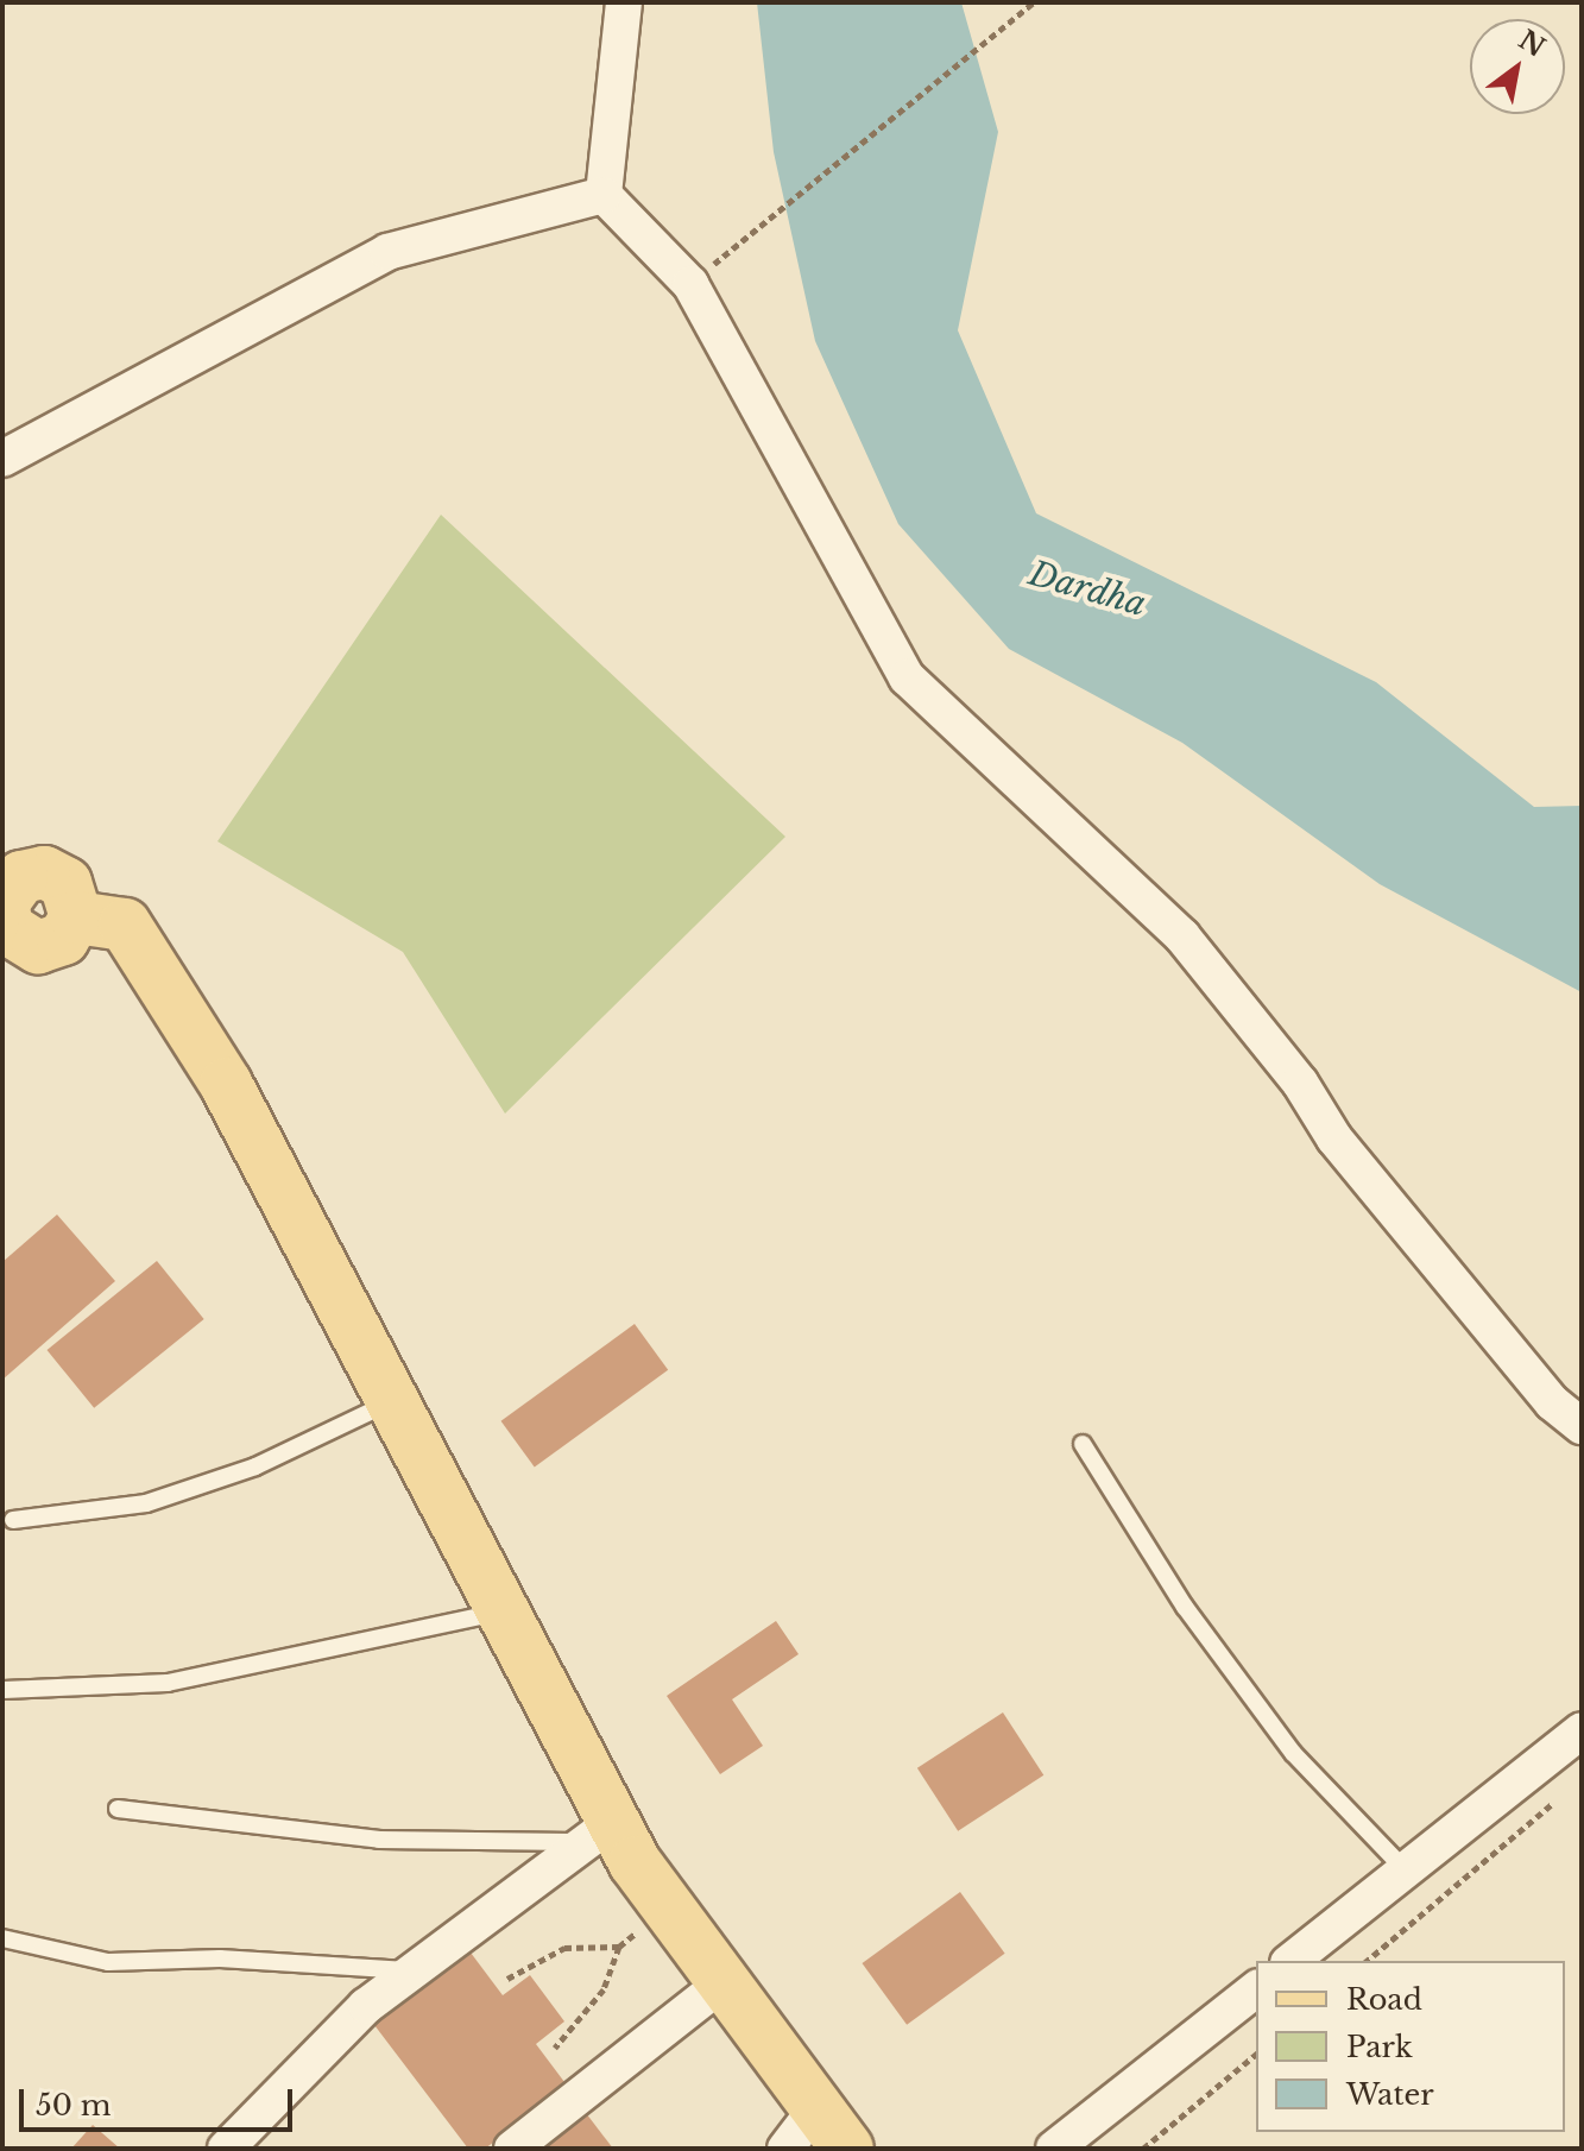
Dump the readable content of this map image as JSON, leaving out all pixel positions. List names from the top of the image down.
{
  "water": ["Dardha"],
  "legend": ["Road", "Park", "Water"],
  "scale_bar": "50 m",
  "north": "top right"
}
